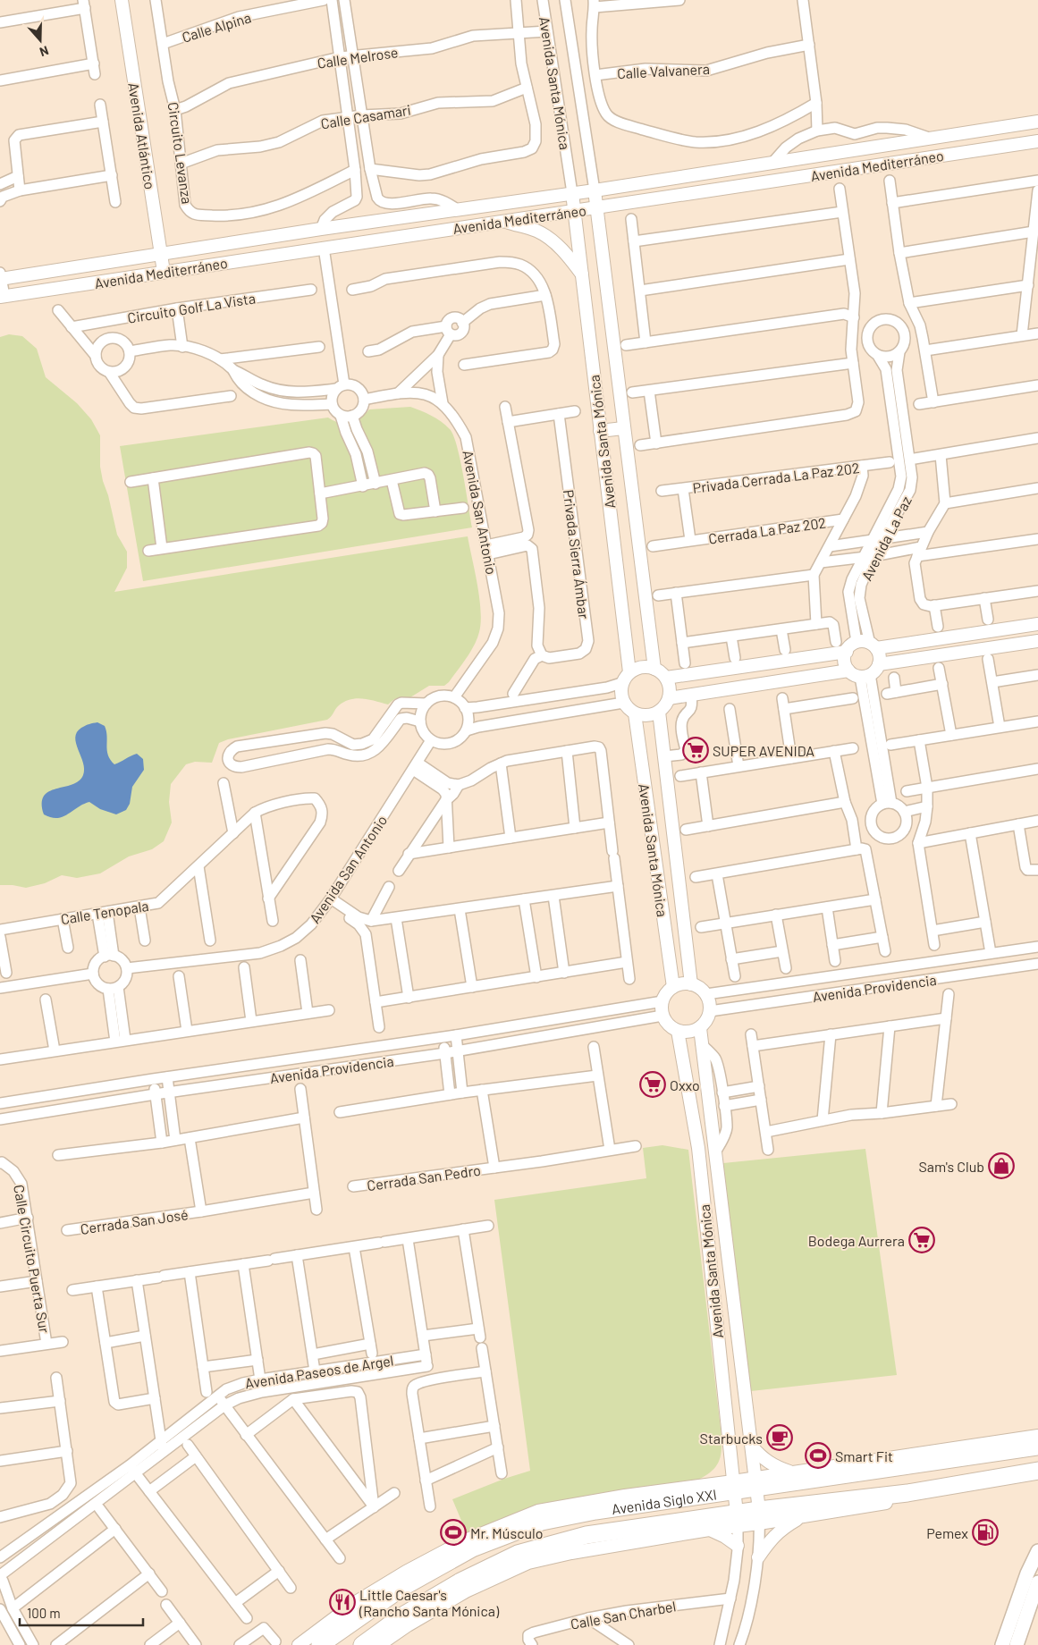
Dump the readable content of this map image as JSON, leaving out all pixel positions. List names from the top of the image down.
{
  "streets": {
    "highway": ["Avenida Siglo XXI"],
    "street": [
      "Calle Alpina",
      "Calle Melrose",
      "Calle Valvanera",
      "Avenida Santa Mónica",
      "Calle Casamari",
      "Avenida Atlántico",
      "Circuito Levanza",
      "Avenida Mediterráneo",
      "Circuito Golf La Vista",
      "Privada Cerrada La Paz 202",
      "Avenida San Antonio",
      "Cerrada La Paz 202",
      "Avenida La Paz",
      "Privada Sierra Ámbar",
      "Calle Tenopala",
      "Avenida Providencia",
      "Cerrada San Pedro",
      "Cerrada San José",
      "Calle Circuito Puerta Sur",
      "Avenida Paseos de Argel",
      "Calle San Charbel"
    ]
  },
  "crossings": [
    ["Calle Alpina", "Circuito Levanza"],
    ["Calle Melrose", "Avenida Santa Mónica"],
    ["Calle Melrose", "Circuito Levanza"],
    ["Avenida Santa Mónica", "Avenida Mediterráneo"],
    ["Avenida Santa Mónica", "Avenida Providencia"],
    ["Avenida Santa Mónica", "Avenida Siglo XXI"],
    ["Calle Casamari", "Circuito Levanza"],
    ["Avenida Atlántico", "Avenida Mediterráneo"],
    ["Privada Cerrada La Paz 202", "Cerrada La Paz 202"],
    ["Cerrada La Paz 202", "Avenida La Paz"]
  ],
  "places": {
    "supermarket": ["SUPER AVENIDA", "Oxxo", "Bodega Aurrera"],
    "shop": ["Sam's Club"],
    "cafe": ["Starbucks"],
    "sports": ["Smart Fit", "Mr. Músculo"],
    "fuel station": ["Pemex"],
    "restaurant": ["Little Caesar's (Rancho Santa Mónica)"]
  },
  "scale_bar": "100 m",
  "north": "bottom"
}
